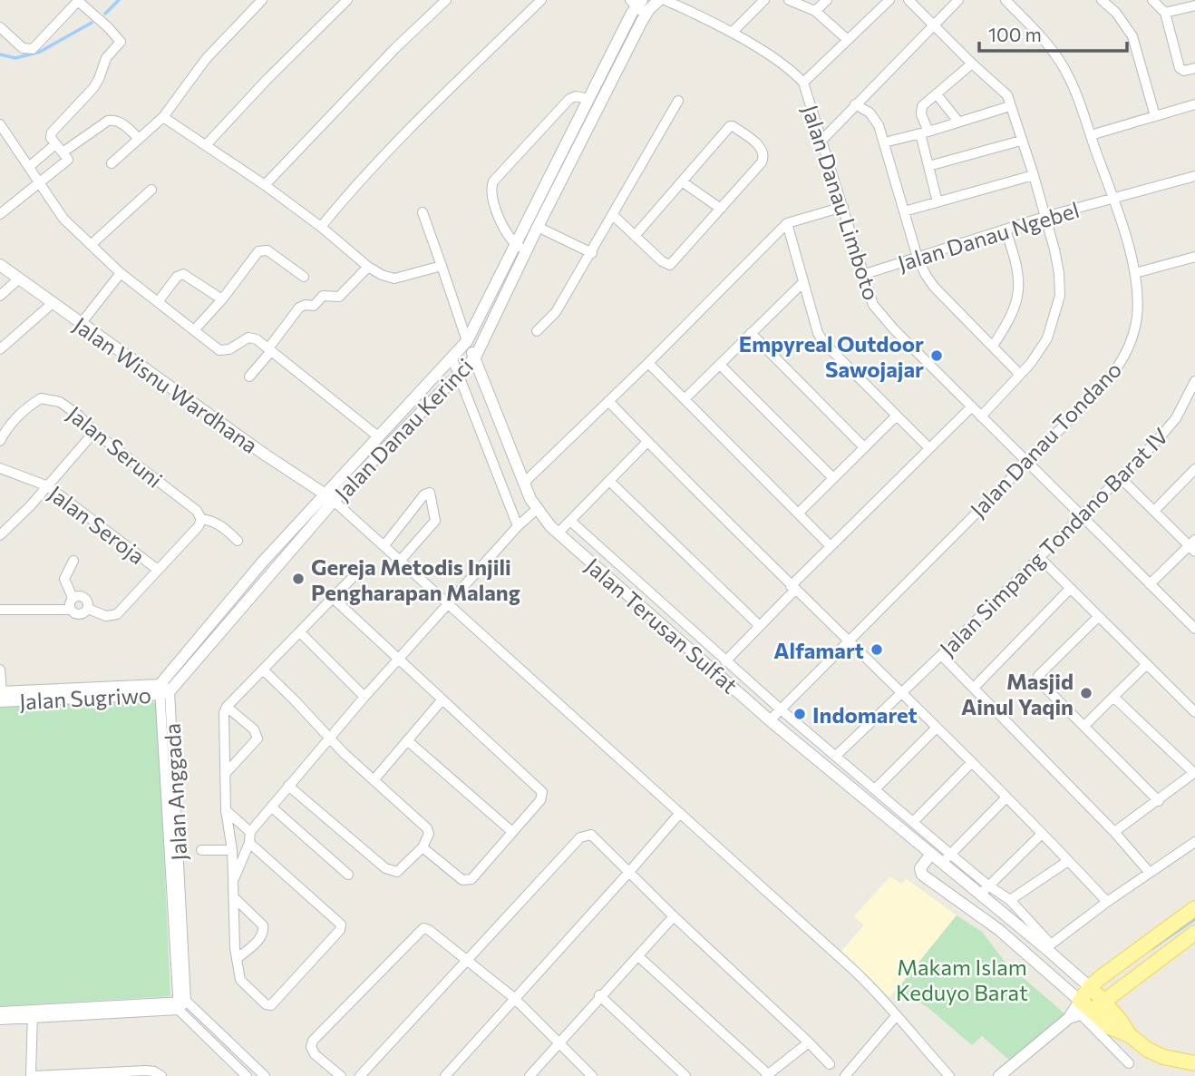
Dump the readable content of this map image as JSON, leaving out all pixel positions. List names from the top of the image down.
{
  "streets": {
    "main road": ["Jalan Terusan Sulfat"],
    "street": [
      "Jalan Danau Limboto",
      "Jalan Danau Ngebel",
      "Jalan Wisnu Wardhana",
      "Jalan Danau Kerinci",
      "Jalan Danau Tondano",
      "Jalan Seruni",
      "Jalan Seroja",
      "Jalan Simpang Tondano Barat IV",
      "Jalan Sugriwo",
      "Jalan Anggada"
    ]
  },
  "crossings": [
    ["Jalan Danau Limboto", "Jalan Danau Ngebel"],
    ["Jalan Danau Limboto", "Jalan Danau Tondano"],
    ["Jalan Danau Limboto", "Jalan Simpang Tondano Barat IV"],
    ["Jalan Danau Ngebel", "Jalan Danau Tondano"],
    ["Jalan Wisnu Wardhana", "Jalan Danau Kerinci"],
    ["Jalan Danau Kerinci", "Jalan Terusan Sulfat"],
    ["Jalan Danau Kerinci", "Jalan Sugriwo"],
    ["Jalan Danau Kerinci", "Jalan Anggada"],
    ["Jalan Danau Tondano", "Jalan Terusan Sulfat"],
    ["Jalan Simpang Tondano Barat IV", "Jalan Terusan Sulfat"],
    ["Jalan Sugriwo", "Jalan Anggada"]
  ],
  "parks": ["Makam Islam Keduyo Barat"],
  "places": [
    "Empyreal Outdoor Sawojajar",
    "Gereja Metodis Injili Pengharapan Malang",
    "Alfamart",
    "Masjid Ainul Yaqin",
    "Indomaret"
  ],
  "scale_bar": "100 m"
}
